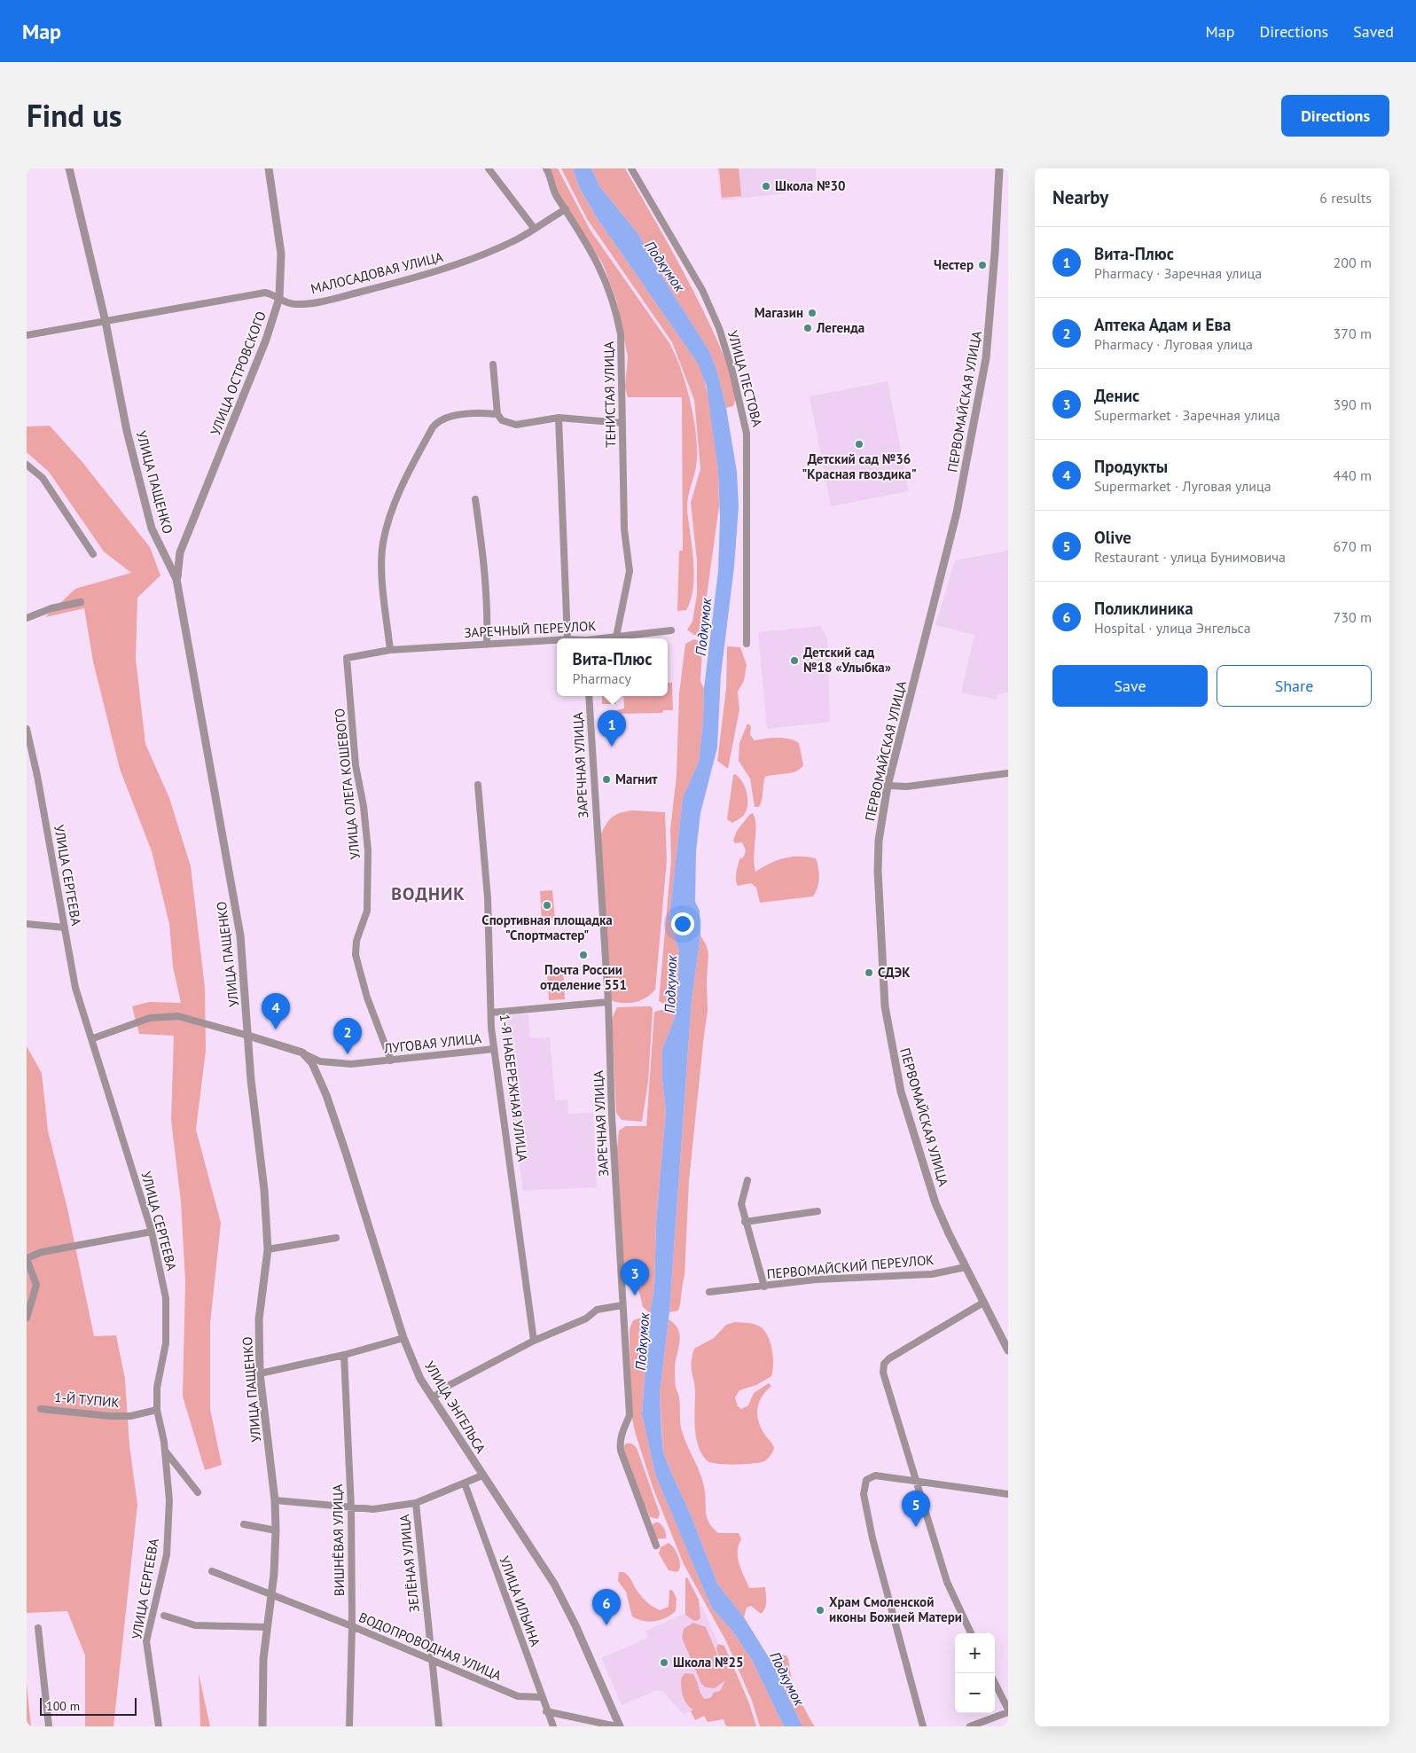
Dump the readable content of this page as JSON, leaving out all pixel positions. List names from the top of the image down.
{
  "streets": {
    "street": [
      "МАЛОСАДОВАЯ УЛИЦА",
      "УЛИЦА ОСТРОВСКОГО",
      "УЛИЦА ПЕСТОВА",
      "ТЕНИСТАЯ УЛИЦА",
      "ПЕРВОМАЙСКАЯ УЛИЦА",
      "УЛИЦА ПАЩЕНКО",
      "ЗАРЕЧНЫЙ ПЕРЕУЛОК",
      "ЗАРЕЧНАЯ УЛИЦА",
      "УЛИЦА ОЛЕГА КОШЕВОГО",
      "УЛИЦА СЕРГЕЕВА",
      "ЛУГОВАЯ УЛИЦА",
      "1-Я НАБЕРЕЖНАЯ УЛИЦА",
      "ПЕРВОМАЙСКИЙ ПЕРЕУЛОК",
      "1-Й ТУПИК",
      "УЛИЦА ЭНГЕЛЬСА",
      "ВИШНЁВАЯ УЛИЦА",
      "ЗЕЛЁНАЯ УЛИЦА",
      "УЛИЦА ИЛЬИНА",
      "ВОДОПРОВОДНАЯ УЛИЦА"
    ]
  },
  "crossings": [
    ["МАЛОСАДОВАЯ УЛИЦА", "УЛИЦА ОСТРОВСКОГО"],
    ["МАЛОСАДОВАЯ УЛИЦА", "ТЕНИСТАЯ УЛИЦА"],
    ["МАЛОСАДОВАЯ УЛИЦА", "УЛИЦА ПАЩЕНКО"],
    ["УЛИЦА ОСТРОВСКОГО", "УЛИЦА ПАЩЕНКО"],
    ["ТЕНИСТАЯ УЛИЦА", "ЗАРЕЧНЫЙ ПЕРЕУЛОК"],
    ["ПЕРВОМАЙСКАЯ УЛИЦА", "ПЕРВОМАЙСКИЙ ПЕРЕУЛОК"],
    ["УЛИЦА ПАЩЕНКО", "ЛУГОВАЯ УЛИЦА"],
    ["УЛИЦА ПАЩЕНКО", "ВОДОПРОВОДНАЯ УЛИЦА"],
    ["ЗАРЕЧНЫЙ ПЕРЕУЛОК", "УЛИЦА ОЛЕГА КОШЕВОГО"],
    ["УЛИЦА ОЛЕГА КОШЕВОГО", "ЛУГОВАЯ УЛИЦА"],
    ["УЛИЦА СЕРГЕЕВА", "ЛУГОВАЯ УЛИЦА"],
    ["УЛИЦА СЕРГЕЕВА", "1-Й ТУПИК"],
    ["ЛУГОВАЯ УЛИЦА", "1-Я НАБЕРЕЖНАЯ УЛИЦА"],
    ["ЛУГОВАЯ УЛИЦА", "УЛИЦА ЭНГЕЛЬСА"],
    ["ВИШНЁВАЯ УЛИЦА", "ВОДОПРОВОДНАЯ УЛИЦА"],
    ["ЗЕЛЁНАЯ УЛИЦА", "ВОДОПРОВОДНАЯ УЛИЦА"],
    ["УЛИЦА ИЛЬИНА", "ВОДОПРОВОДНАЯ УЛИЦА"]
  ],
  "districts": ["ВОДНИК"],
  "water": ["Подкумок"],
  "places": [
    "Школа №30",
    "Честер",
    "Магазин",
    "Легенда",
    "Детский сад №36 \"Красная гвоздика\"",
    "Детский сад №18 «Улыбка»",
    "Магнит",
    "Спортивная площадка \"Спортмастер\"",
    "Почта России отделение 551",
    "СДЭК",
    "Храм Смоленской иконы Божией Матери",
    "Школа №25"
  ],
  "scale_bar": "100 m",
  "page": {
    "header": "Map",
    "nav": ["Map", "Directions", "Saved"],
    "title": "Find us",
    "buttons": [
      "Directions",
      ["Save", "Share"]
    ],
    "heading": ["Nearby", "6 results"],
    "list": [
      {
        "mark": "1",
        "name": "Вита-Плюс",
        "note": "Pharmacy · Заречная улица",
        "value": "200 m"
      },
      {
        "mark": "2",
        "name": "Аптека Адам и Ева",
        "note": "Pharmacy · Луговая улица",
        "value": "370 m"
      },
      {
        "mark": "3",
        "name": "Денис",
        "note": "Supermarket · Заречная улица",
        "value": "390 m"
      },
      {
        "mark": "4",
        "name": "Продукты",
        "note": "Supermarket · Луговая улица",
        "value": "440 m"
      },
      {
        "mark": "5",
        "name": "Olive",
        "note": "Restaurant · улица Бунимовича",
        "value": "670 m"
      },
      {
        "mark": "6",
        "name": "Поликлиника",
        "note": "Hospital · улица Энгельса",
        "value": "730 m"
      }
    ],
    "popup": ["Вита-Плюс", "Pharmacy"],
    "pins": [
      "1",
      "4",
      "2",
      "3",
      "5",
      "6"
    ],
    "map_buttons": ["+", "−"],
    "scale": "100 m"
  }
}
